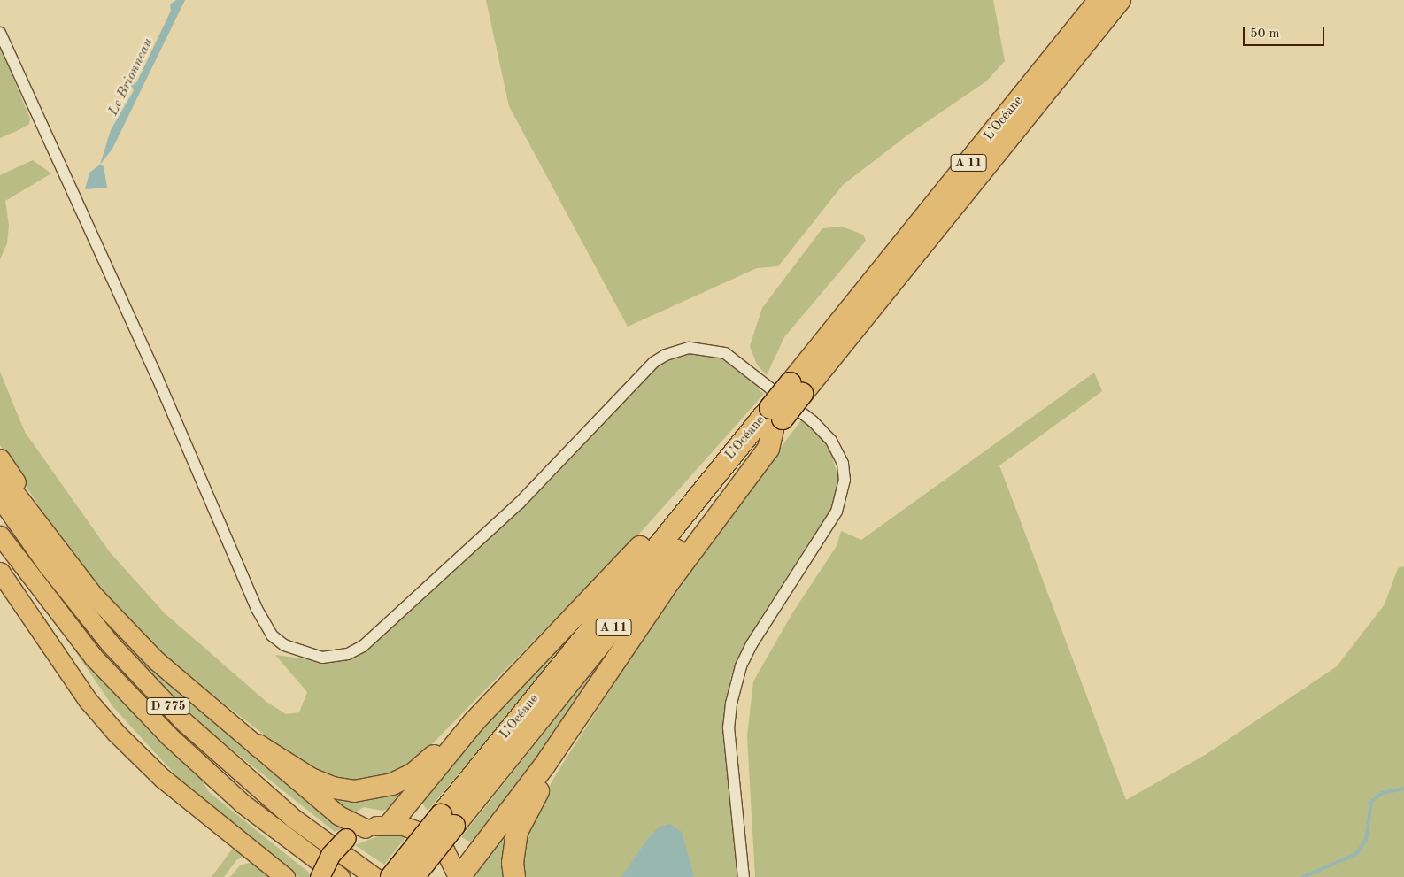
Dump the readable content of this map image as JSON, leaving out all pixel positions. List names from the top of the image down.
{
  "streets": {
    "highway": ["L’Océane", "A 11", "D 775"]
  },
  "water": ["Le Brionneau"],
  "scale_bar": "50 m"
}
